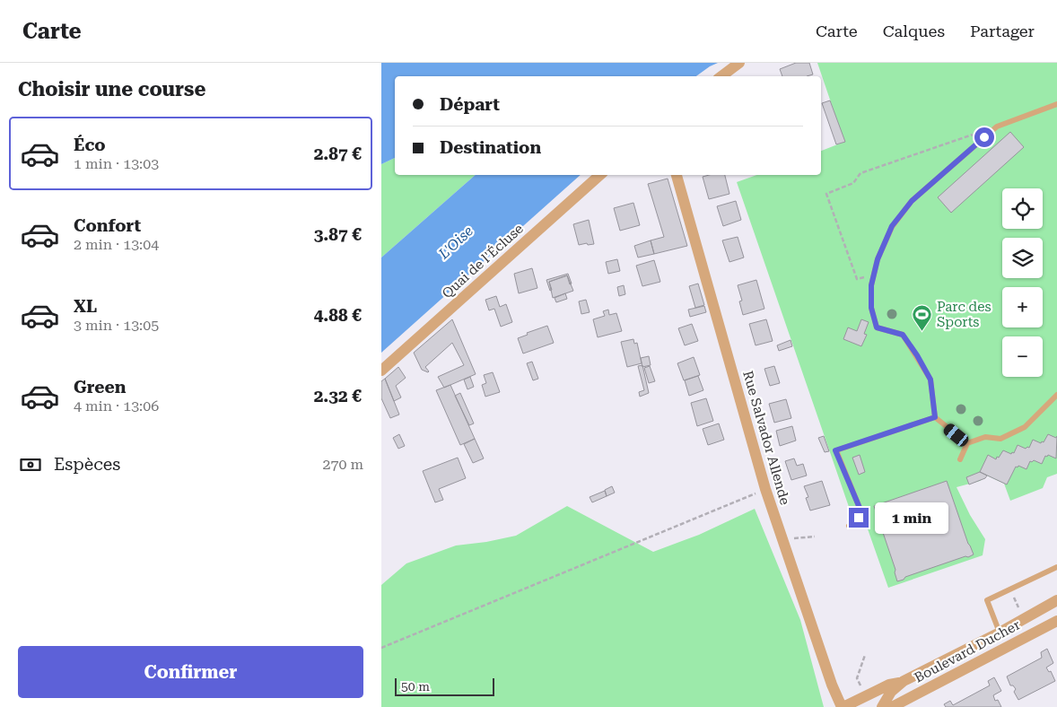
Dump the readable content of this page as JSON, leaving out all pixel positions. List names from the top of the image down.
{
  "streets": {
    "street": ["Quai de l'Écluse", "Rue Salvador Allende", "Boulevard Ducher"]
  },
  "crossings": [
    ["Rue Salvador Allende", "Boulevard Ducher"]
  ],
  "water": ["L'Oise"],
  "places": {
    "sports": ["Parc des Sports"]
  },
  "scale_bar": "50 m",
  "page": {
    "header": "Carte",
    "nav": ["Carte", "Calques", "Partager"],
    "heading": "Choisir une course",
    "banner": ["Départ", "Destination"],
    "list": [
      {
        "name": "Éco",
        "note": "1 min · 13:03",
        "value": "2.87 €"
      },
      {
        "name": "Confort",
        "note": "2 min · 13:04",
        "value": "3.87 €"
      },
      {
        "name": "XL",
        "note": "3 min · 13:05",
        "value": "4.88 €"
      },
      {
        "name": "Green",
        "note": "4 min · 13:06",
        "value": "2.32 €"
      }
    ],
    "map_buttons": ["+", "−"],
    "pay": ["Espèces", "270 m"],
    "bubble": "1 min",
    "buttons": "Confirmer",
    "scale": "50 m"
  }
}
